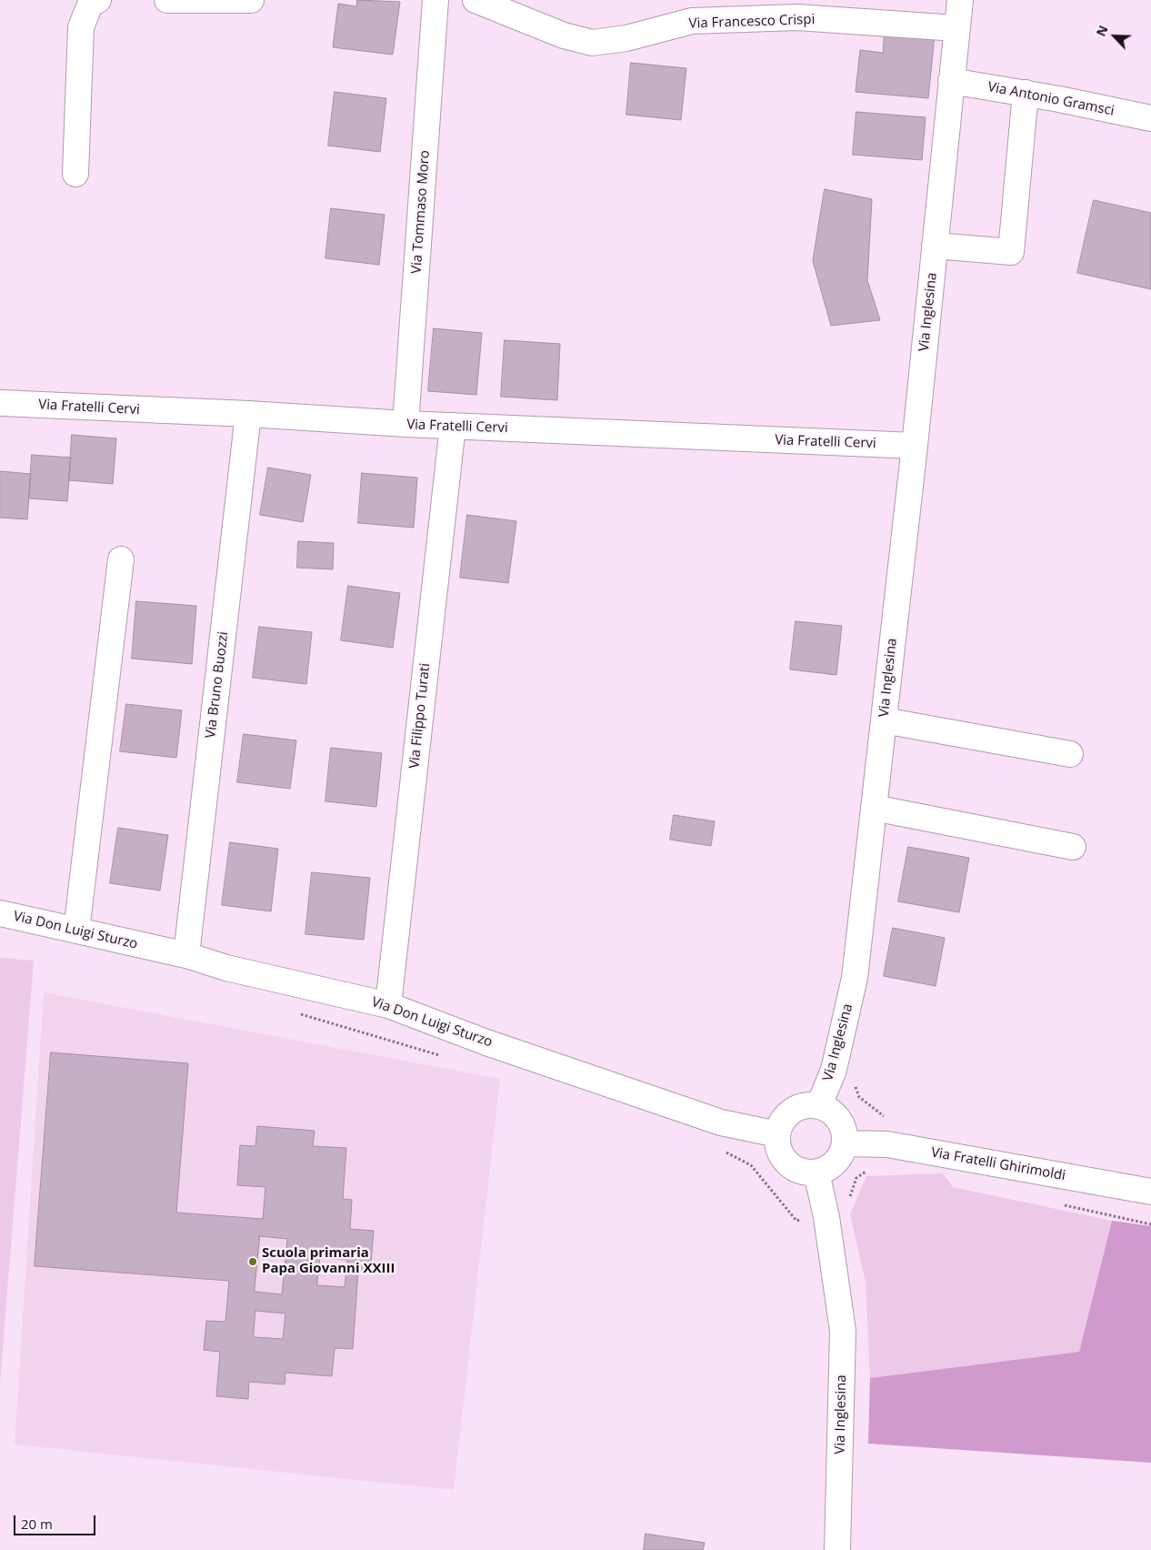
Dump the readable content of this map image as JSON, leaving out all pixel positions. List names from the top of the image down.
{
  "streets": {
    "street": [
      "Via Francesco Crispi",
      "Via Antonio Gramsci",
      "Via Tommaso Moro",
      "Via Inglesina",
      "Via Fratelli Cervi",
      "Via Bruno Buozzi",
      "Via Filippo Turati",
      "Via Don Luigi Sturzo",
      "Via Fratelli Ghirimoldi"
    ]
  },
  "crossings": [
    ["Via Francesco Crispi", "Via Inglesina"],
    ["Via Antonio Gramsci", "Via Inglesina"],
    ["Via Tommaso Moro", "Via Fratelli Cervi"],
    ["Via Inglesina", "Via Fratelli Cervi"],
    ["Via Inglesina", "Via Don Luigi Sturzo"],
    ["Via Inglesina", "Via Fratelli Ghirimoldi"],
    ["Via Fratelli Cervi", "Via Bruno Buozzi"],
    ["Via Fratelli Cervi", "Via Filippo Turati"],
    ["Via Bruno Buozzi", "Via Don Luigi Sturzo"],
    ["Via Filippo Turati", "Via Don Luigi Sturzo"],
    ["Via Don Luigi Sturzo", "Via Fratelli Ghirimoldi"]
  ],
  "places": ["Scuola primaria Papa Giovanni XXIII"],
  "scale_bar": "20 m",
  "north": "top left"
}
